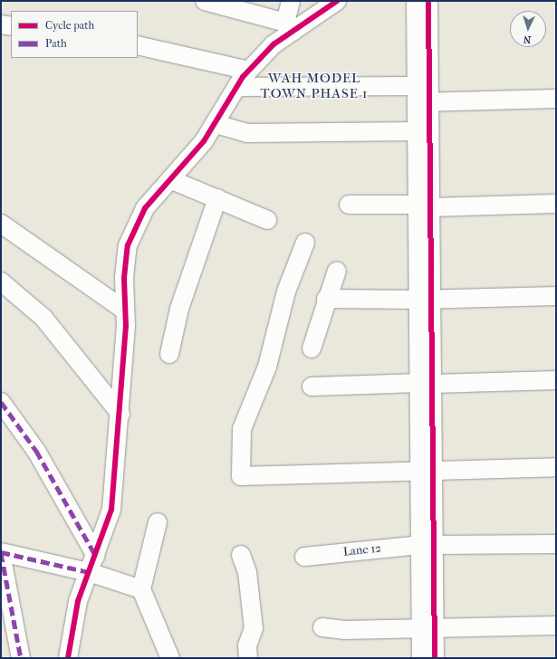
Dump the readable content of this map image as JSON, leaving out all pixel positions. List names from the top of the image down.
{
  "streets": {
    "street": ["Lane 12"]
  },
  "districts": ["WAH MODEL TOWN PHASE 1"],
  "legend": ["Cycle path", "Path"],
  "north": "bottom"
}
